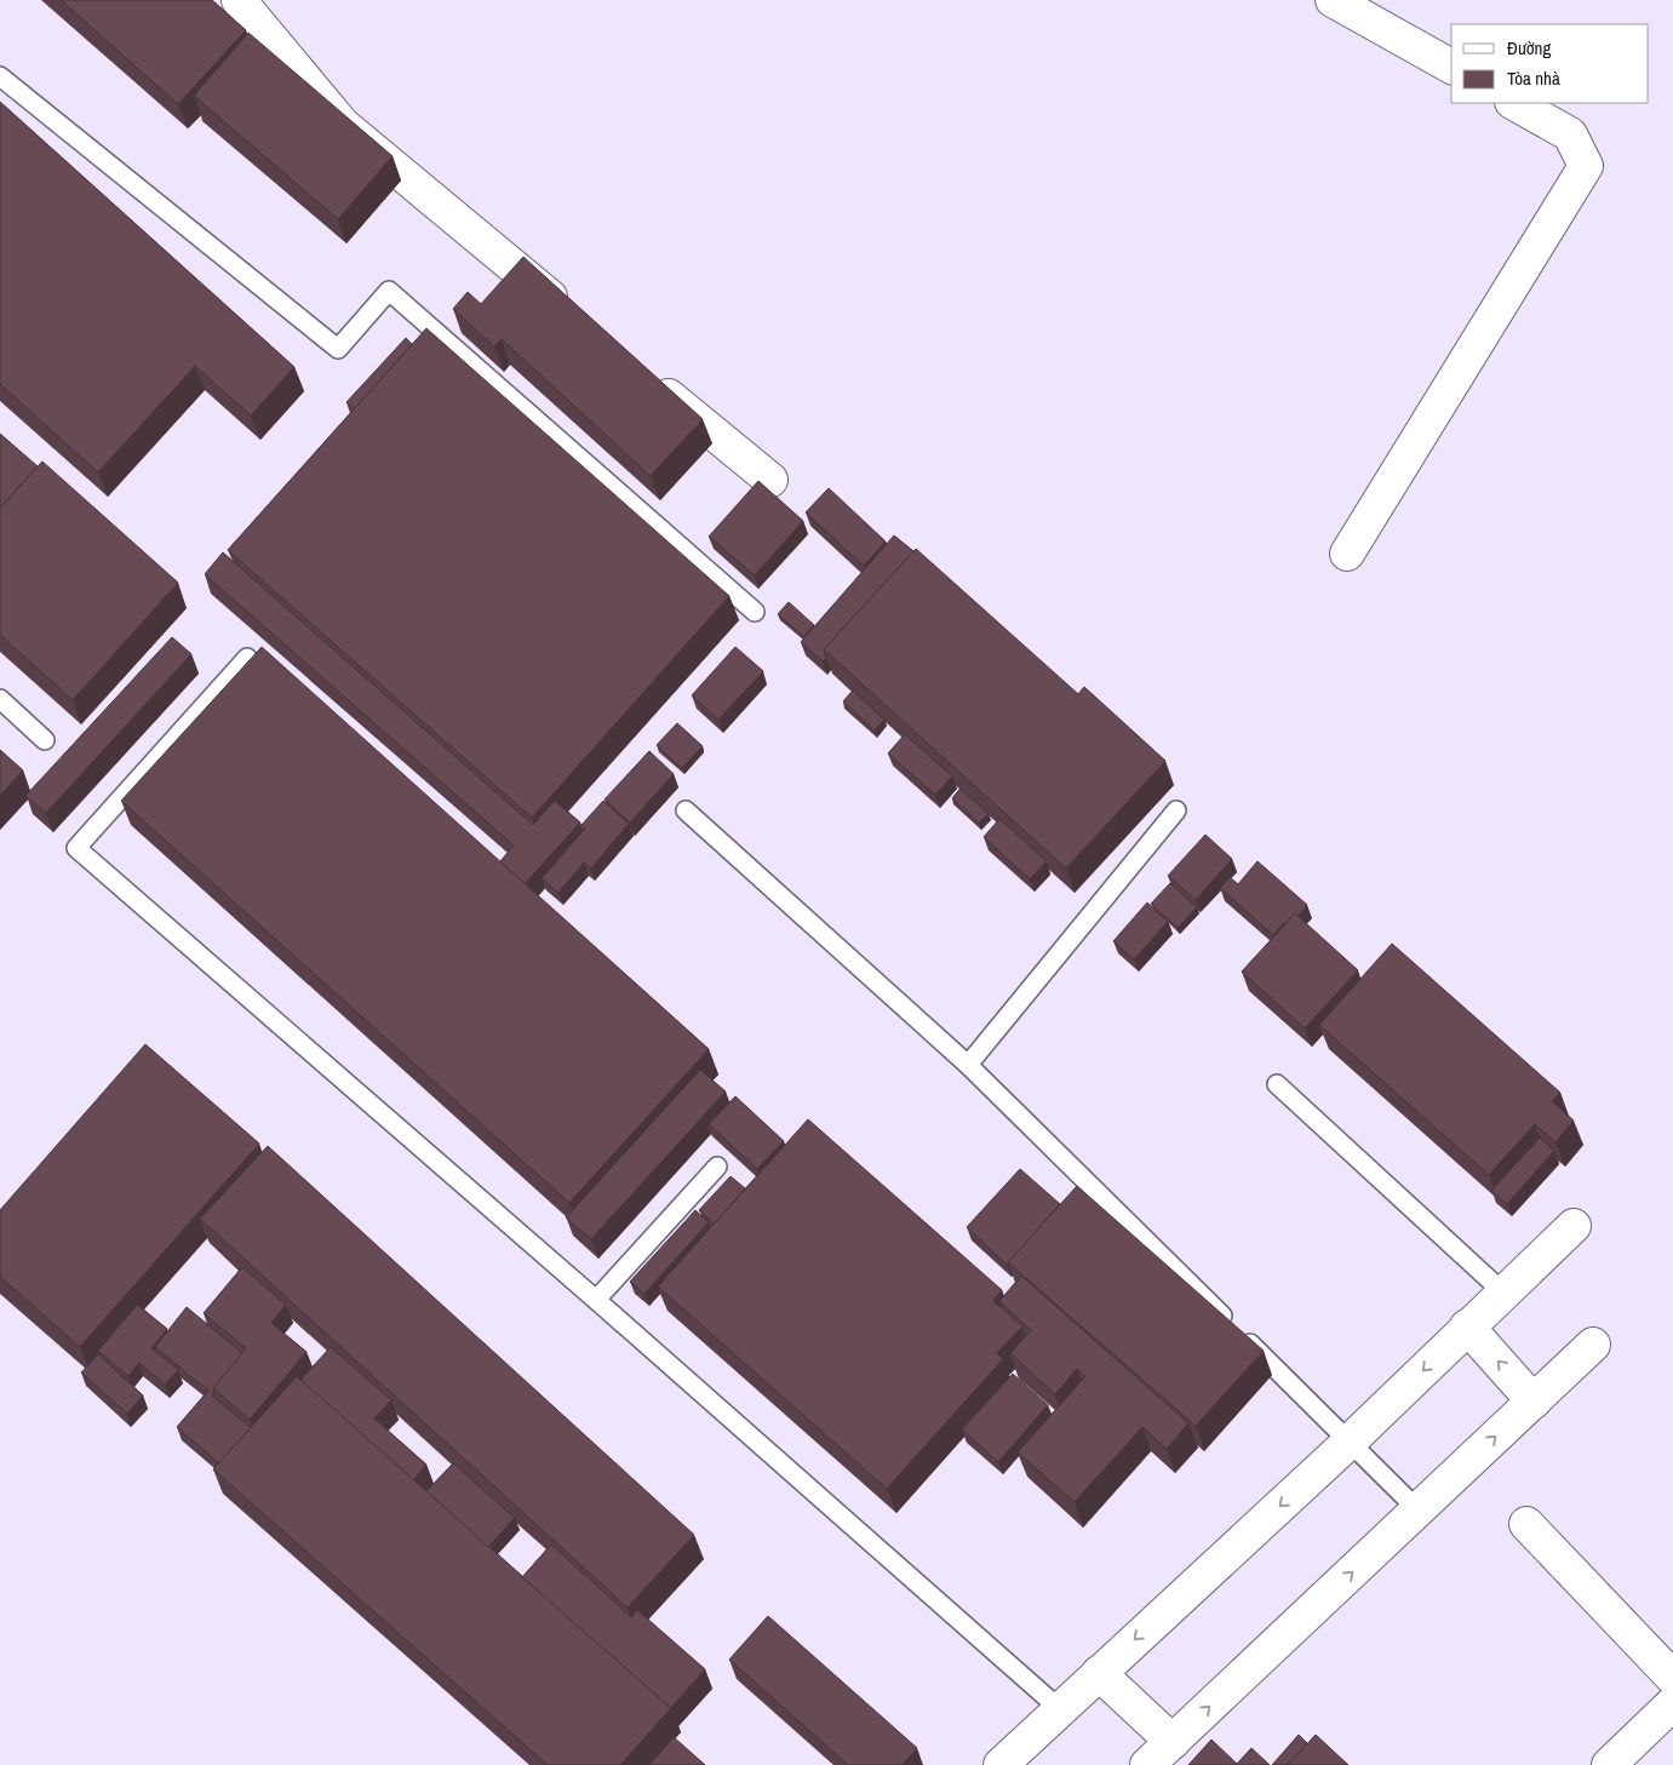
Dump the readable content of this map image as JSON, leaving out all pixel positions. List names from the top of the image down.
{
  "legend": ["Đường", "Tòa nhà"]
}
